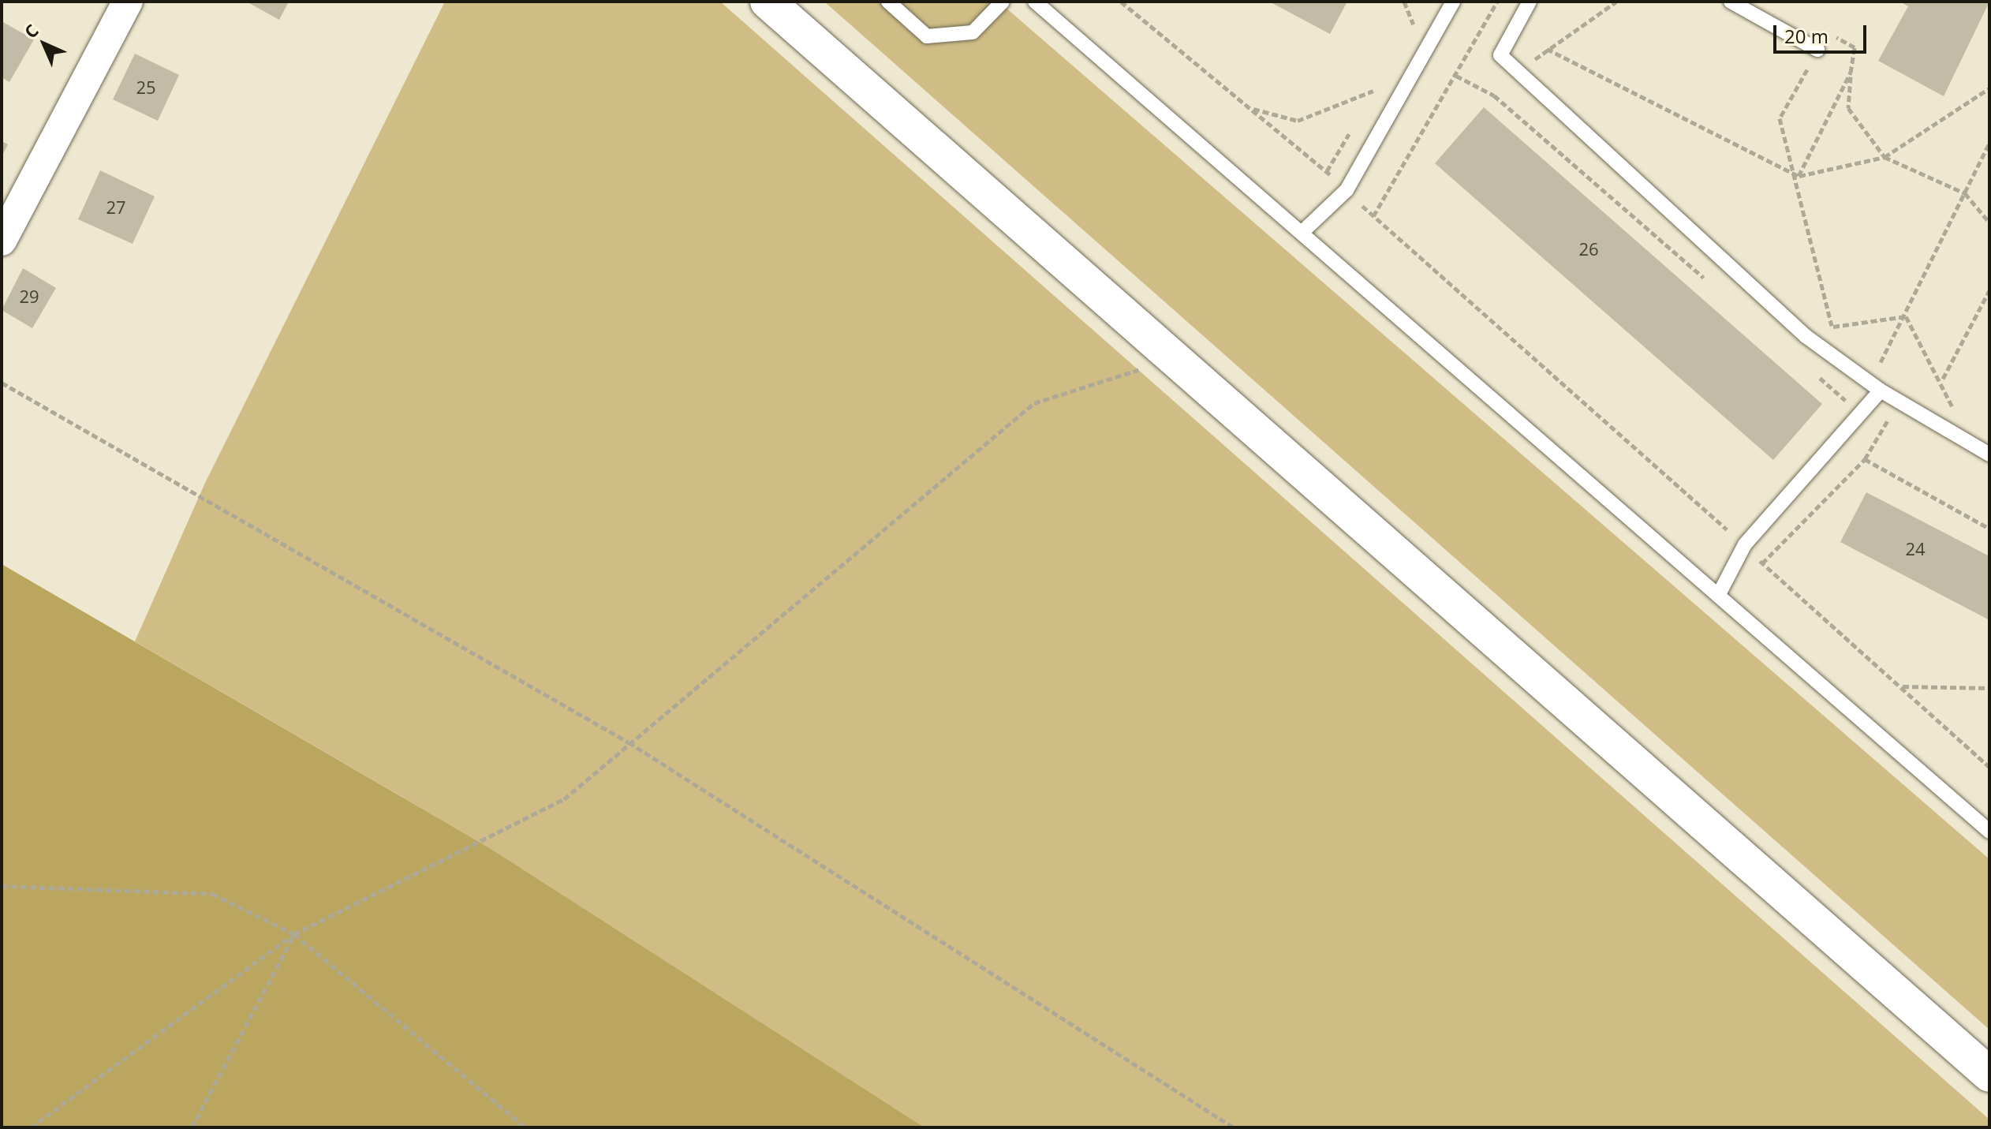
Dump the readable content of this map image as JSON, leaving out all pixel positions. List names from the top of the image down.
{
  "house_numbers": [
    "25",
    "27",
    "26",
    "29",
    "24"
  ],
  "scale_bar": "20 m",
  "north": "top left"
}
